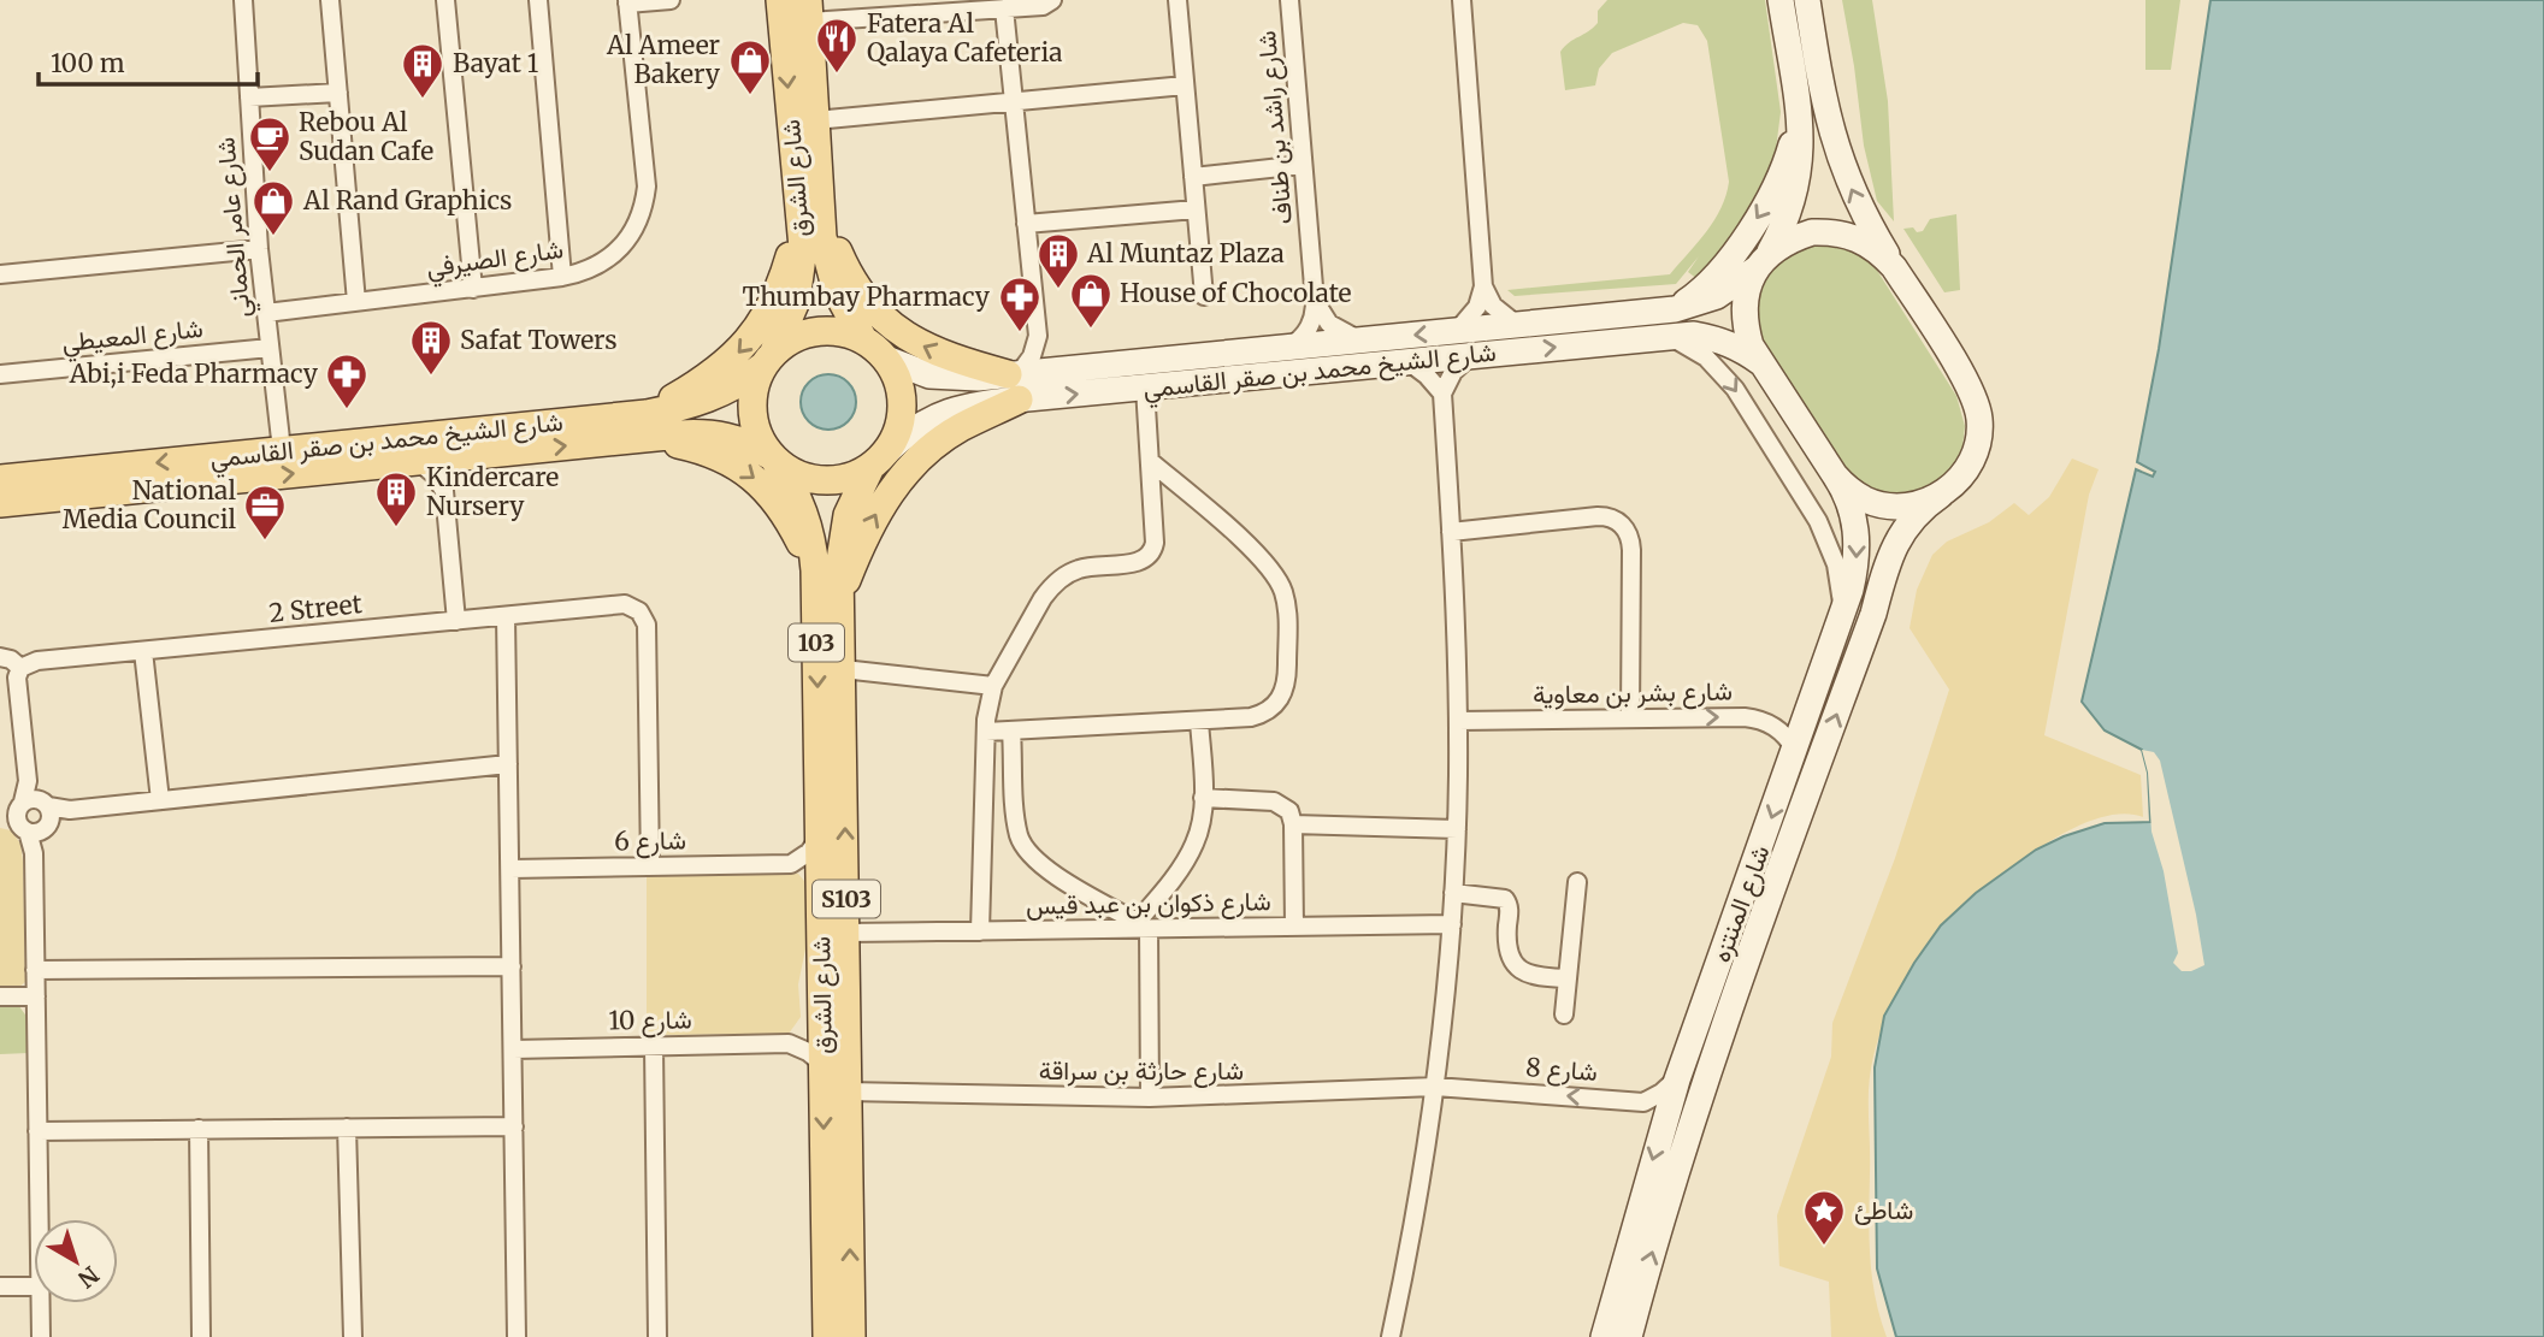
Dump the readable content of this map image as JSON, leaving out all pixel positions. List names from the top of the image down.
{
  "streets": {
    "main road": [
      "شارع الشرق",
      "شارع الشيخ محمد بن صقر القاسمي",
      "103",
      "S103",
      "شارع المنتزه"
    ],
    "street": [
      "شارع راشد بن طناف",
      "شارع عامر الحماني",
      "شارع الصيرفي",
      "شارع المعيطي",
      "2 Street",
      "شارع بشر بن معاوية",
      "شارع 6",
      "شارع ذكوان بن عبد قيس",
      "شارع 10",
      "شارع 8",
      "شارع حارثة بن سراقة"
    ]
  },
  "crossings": [
    ["شارع راشد بن طناف", "شارع الشيخ محمد بن صقر القاسمي"],
    ["شارع الشرق", "شارع الشيخ محمد بن صقر القاسمي"],
    ["شارع الشرق", "شارع ذكوان بن عبد قيس"],
    ["شارع الشرق", "شارع حارثة بن سراقة"],
    ["شارع عامر الحماني", "شارع الصيرفي"],
    ["شارع عامر الحماني", "شارع المعيطي"],
    ["شارع عامر الحماني", "شارع الشيخ محمد بن صقر القاسمي"],
    ["شارع الشيخ محمد بن صقر القاسمي", "شارع المنتزه"],
    ["2 Street", "شارع 6"],
    ["شارع بشر بن معاوية", "شارع المنتزه"],
    ["شارع المنتزه", "شارع 8"],
    ["شارع 8", "شارع حارثة بن سراقة"]
  ],
  "one_way": ["شارع بشر بن معاوية", "شارع 8"],
  "places": {
    "restaurant": ["Fatera Al Qalaya Cafeteria"],
    "shop": ["Al Ameer Bakery", "Al Rand Graphics", "House of Chocolate"],
    "building": [
      "Bayat 1",
      "Al Muntaz Plaza",
      "Safat Towers",
      "Kindercare Nursery"
    ],
    "cafe": ["Rebou Al Sudan Cafe"],
    "pharmacy": ["Thumbay Pharmacy", "Abi,i Feda Pharmacy"],
    "office": ["National Media Council"],
    "place": ["شاطئ"]
  },
  "scale_bar": "100 m",
  "north": "bottom right"
}
